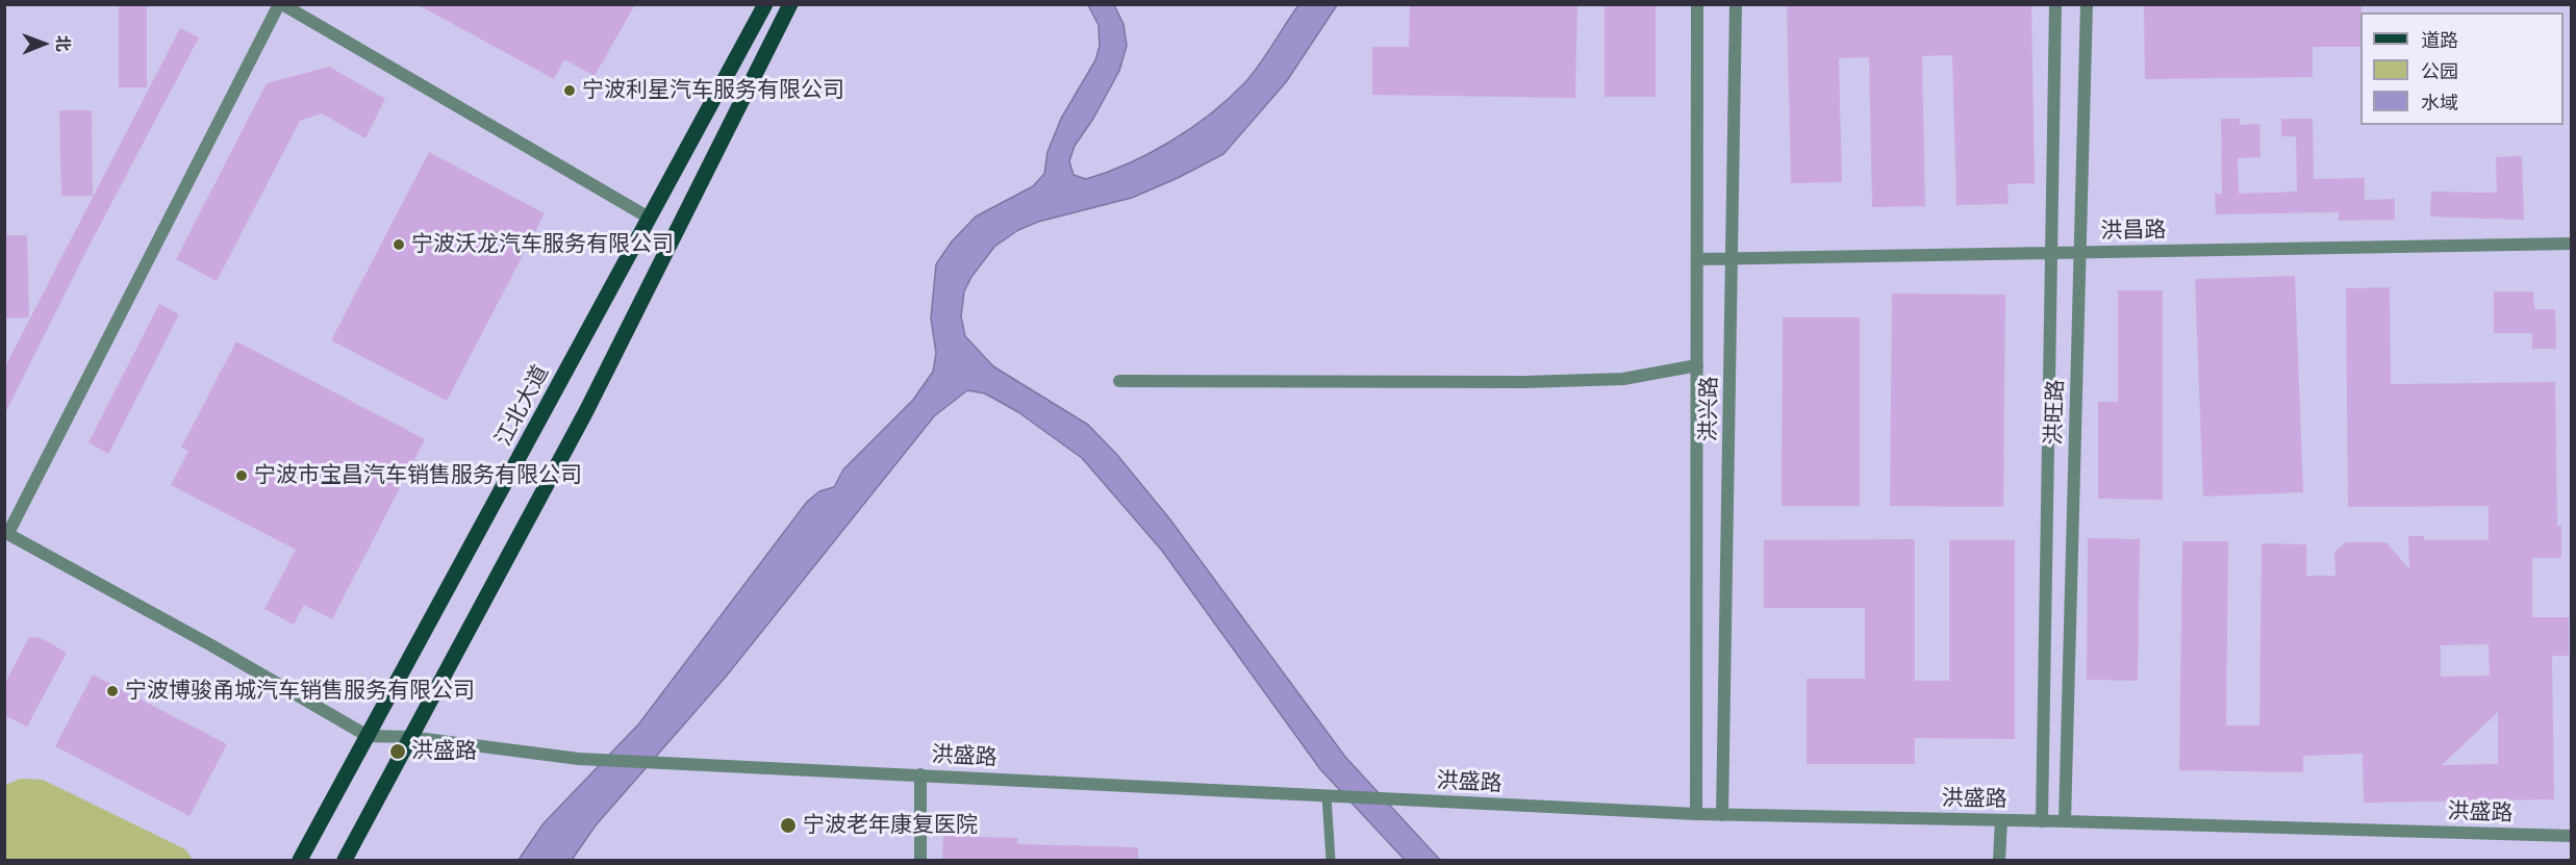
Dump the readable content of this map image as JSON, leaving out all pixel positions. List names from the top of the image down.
{
  "streets": {
    "main road": ["江北大道"],
    "street": [
      "洪昌路",
      "洪兴路",
      "洪旺路",
      "洪盛路"
    ]
  },
  "crossings": [
    ["洪昌路", "洪兴路"],
    ["洪昌路", "洪旺路"],
    ["江北大道", "洪盛路"],
    ["洪兴路", "洪盛路"],
    ["洪旺路", "洪盛路"]
  ],
  "places": [
    "宁波利星汽车服务有限公司",
    "宁波沃龙汽车服务有限公司",
    "宁波市宝昌汽车销售服务有限公司",
    "宁波博骏甬城汽车销售服务有限公司",
    "洪盛路",
    "宁波老年康复医院"
  ],
  "legend": ["道路", "公园", "水域"],
  "north": "right"
}
